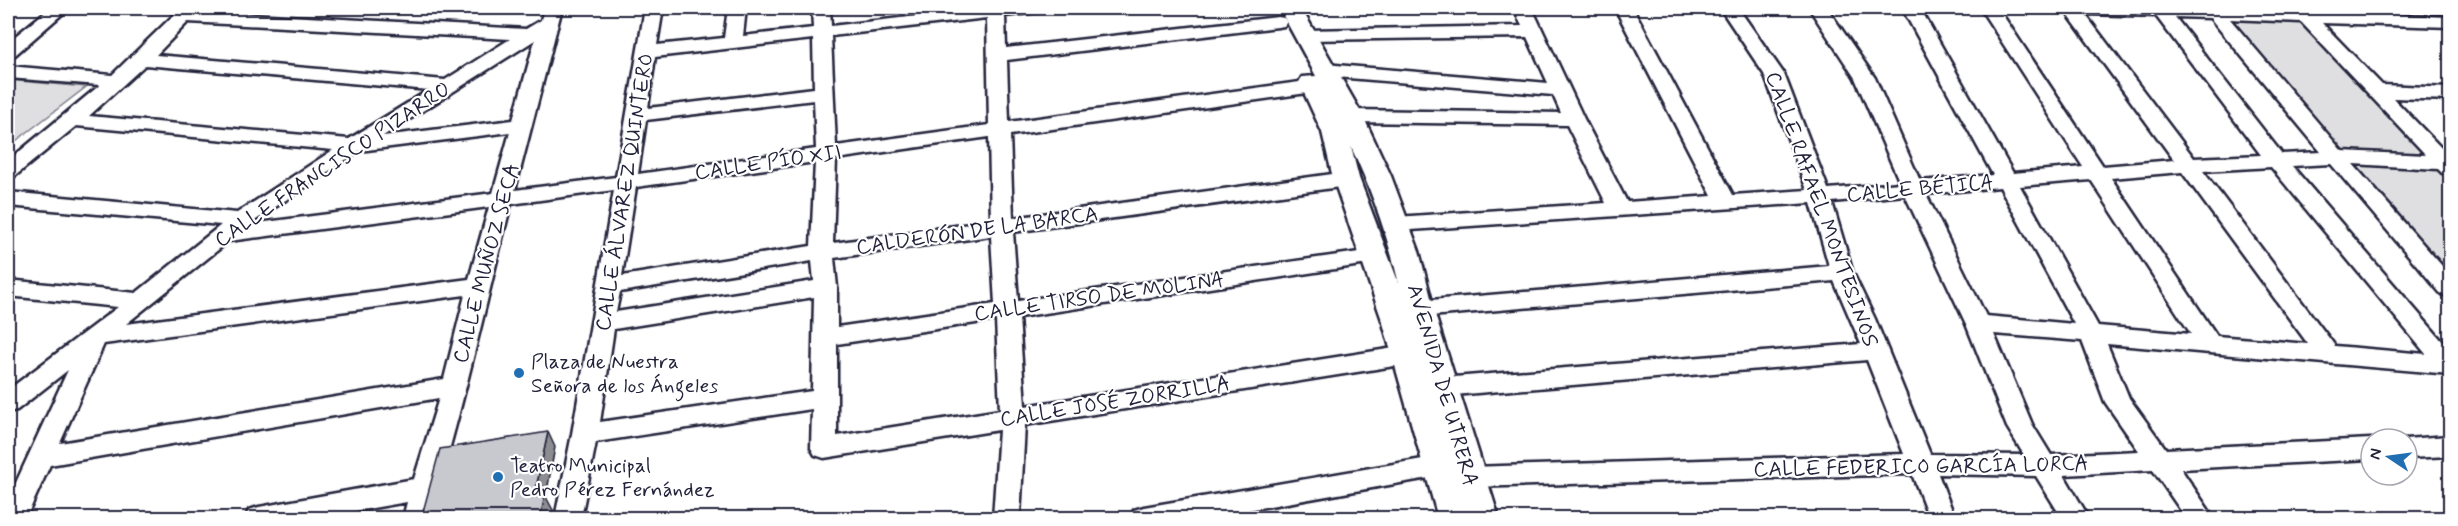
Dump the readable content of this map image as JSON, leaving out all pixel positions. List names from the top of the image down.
{
  "streets": {
    "street": [
      "CALLE PÍO XII",
      "CALLE FRANCISCO PIZARRO",
      "CALLE BÉTICA",
      "CALLE ÁLVAREZ QUINTERO",
      "CALLE RAFAEL MONTESINOS",
      "CALDERÓN DE LA BARCA",
      "CALLE MUÑOZ SECA",
      "CALLE TIRSO DE MOLINA",
      "AVENIDA DE UTRERA",
      "CALLE JOSÉ ZORRILLA",
      "CALLE FEDERICO GARCÍA LORCA"
    ]
  },
  "crossings": [
    ["CALLE PÍO XII", "CALLE FRANCISCO PIZARRO"],
    ["CALLE PÍO XII", "CALLE ÁLVAREZ QUINTERO"],
    ["CALLE PÍO XII", "CALLE MUÑOZ SECA"],
    ["CALLE FRANCISCO PIZARRO", "CALLE MUÑOZ SECA"],
    ["CALLE BÉTICA", "CALLE RAFAEL MONTESINOS"],
    ["CALLE BÉTICA", "AVENIDA DE UTRERA"],
    ["CALLE ÁLVAREZ QUINTERO", "CALDERÓN DE LA BARCA"],
    ["CALLE RAFAEL MONTESINOS", "CALLE FEDERICO GARCÍA LORCA"],
    ["CALDERÓN DE LA BARCA", "AVENIDA DE UTRERA"],
    ["CALLE TIRSO DE MOLINA", "AVENIDA DE UTRERA"],
    ["AVENIDA DE UTRERA", "CALLE JOSÉ ZORRILLA"],
    ["AVENIDA DE UTRERA", "CALLE FEDERICO GARCÍA LORCA"]
  ],
  "places": ["Plaza de Nuestra Señora de los Ángeles", "Teatro Municipal Pedro Pérez Fernández"],
  "north": "left"
}
